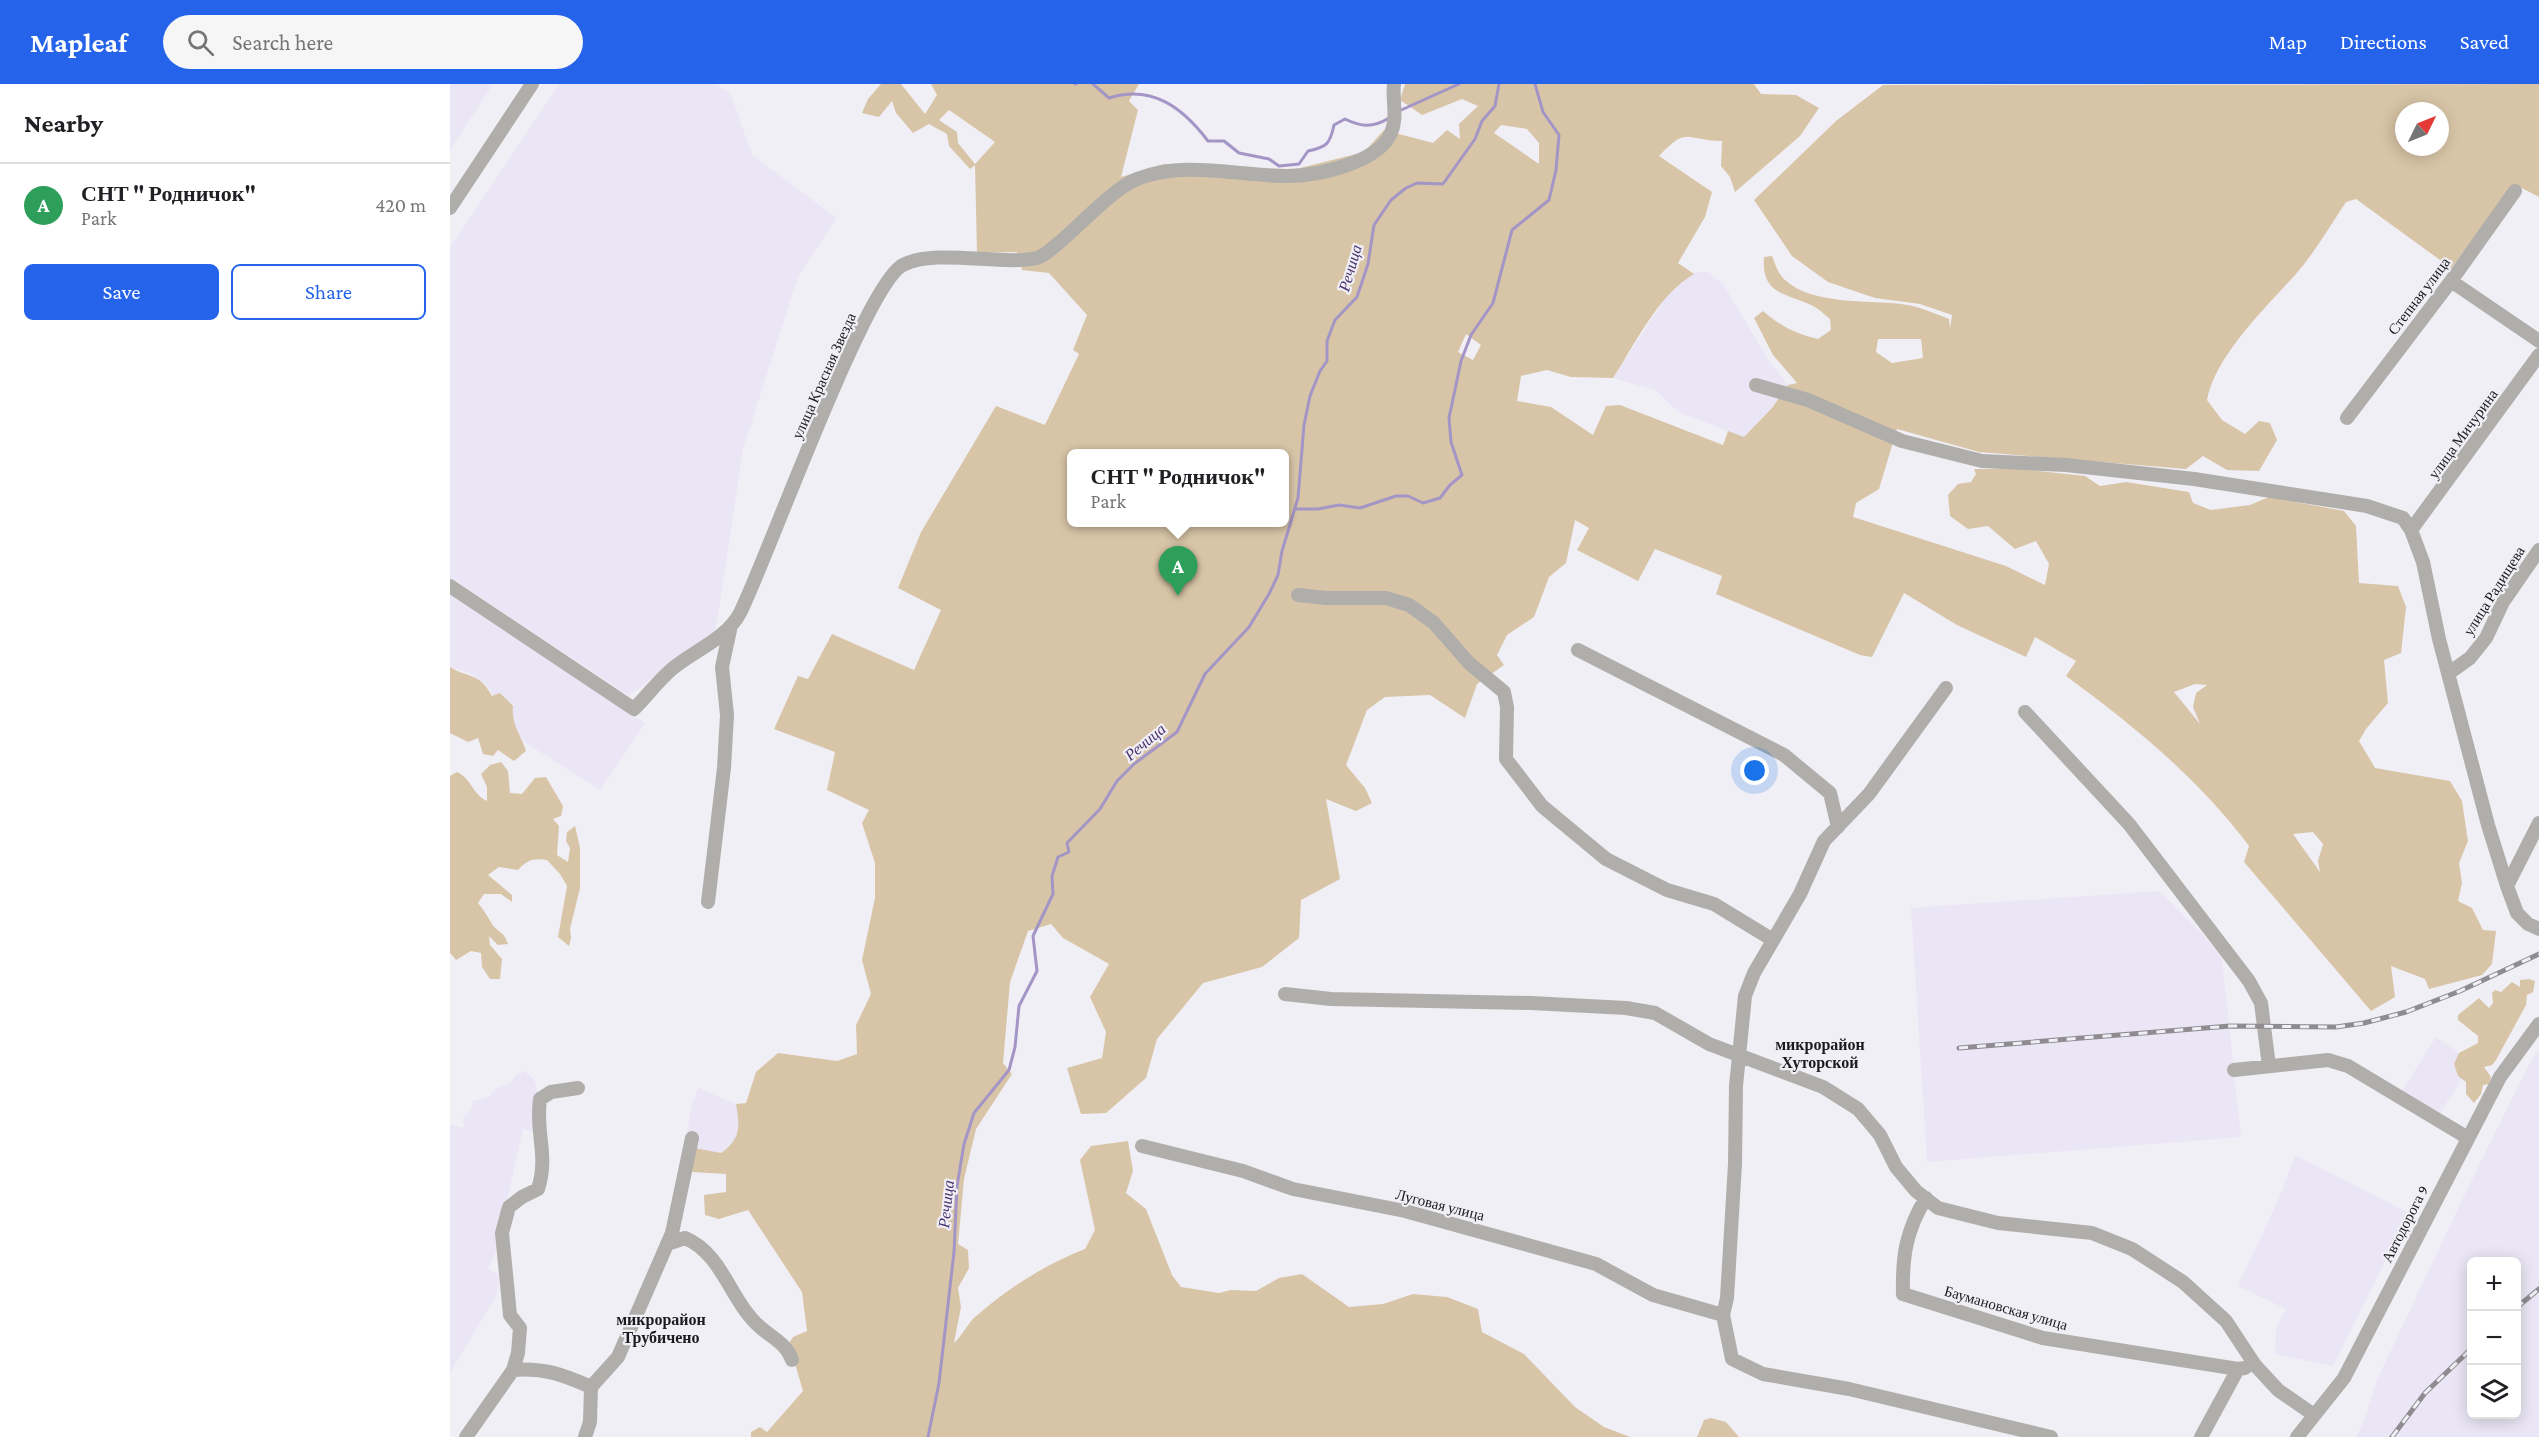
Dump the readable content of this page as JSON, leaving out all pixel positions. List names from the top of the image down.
{
  "streets": {
    "street": [
      "Степная улица",
      "улица Красная Звезда",
      "улица Мичурина",
      "улица Радищева",
      "Луговая улица",
      "Автодорога 9",
      "Баумановская улица"
    ]
  },
  "districts": ["микрорайон Хуторской", "микрорайон Трубичено"],
  "water": ["Речица"],
  "north": "top right",
  "page": {
    "header": "Mapleaf",
    "search": "Search here",
    "nav": ["Map", "Directions", "Saved"],
    "heading": "Nearby",
    "list": [
      {
        "mark": "A",
        "name": "СНТ \" Родничок\"",
        "note": "Park",
        "value": "420 m"
      }
    ],
    "buttons": ["Save", "Share"],
    "popup": ["СНТ \" Родничок\"", "Park"],
    "pins": "A",
    "map_buttons": ["+", "−"]
  }
}
